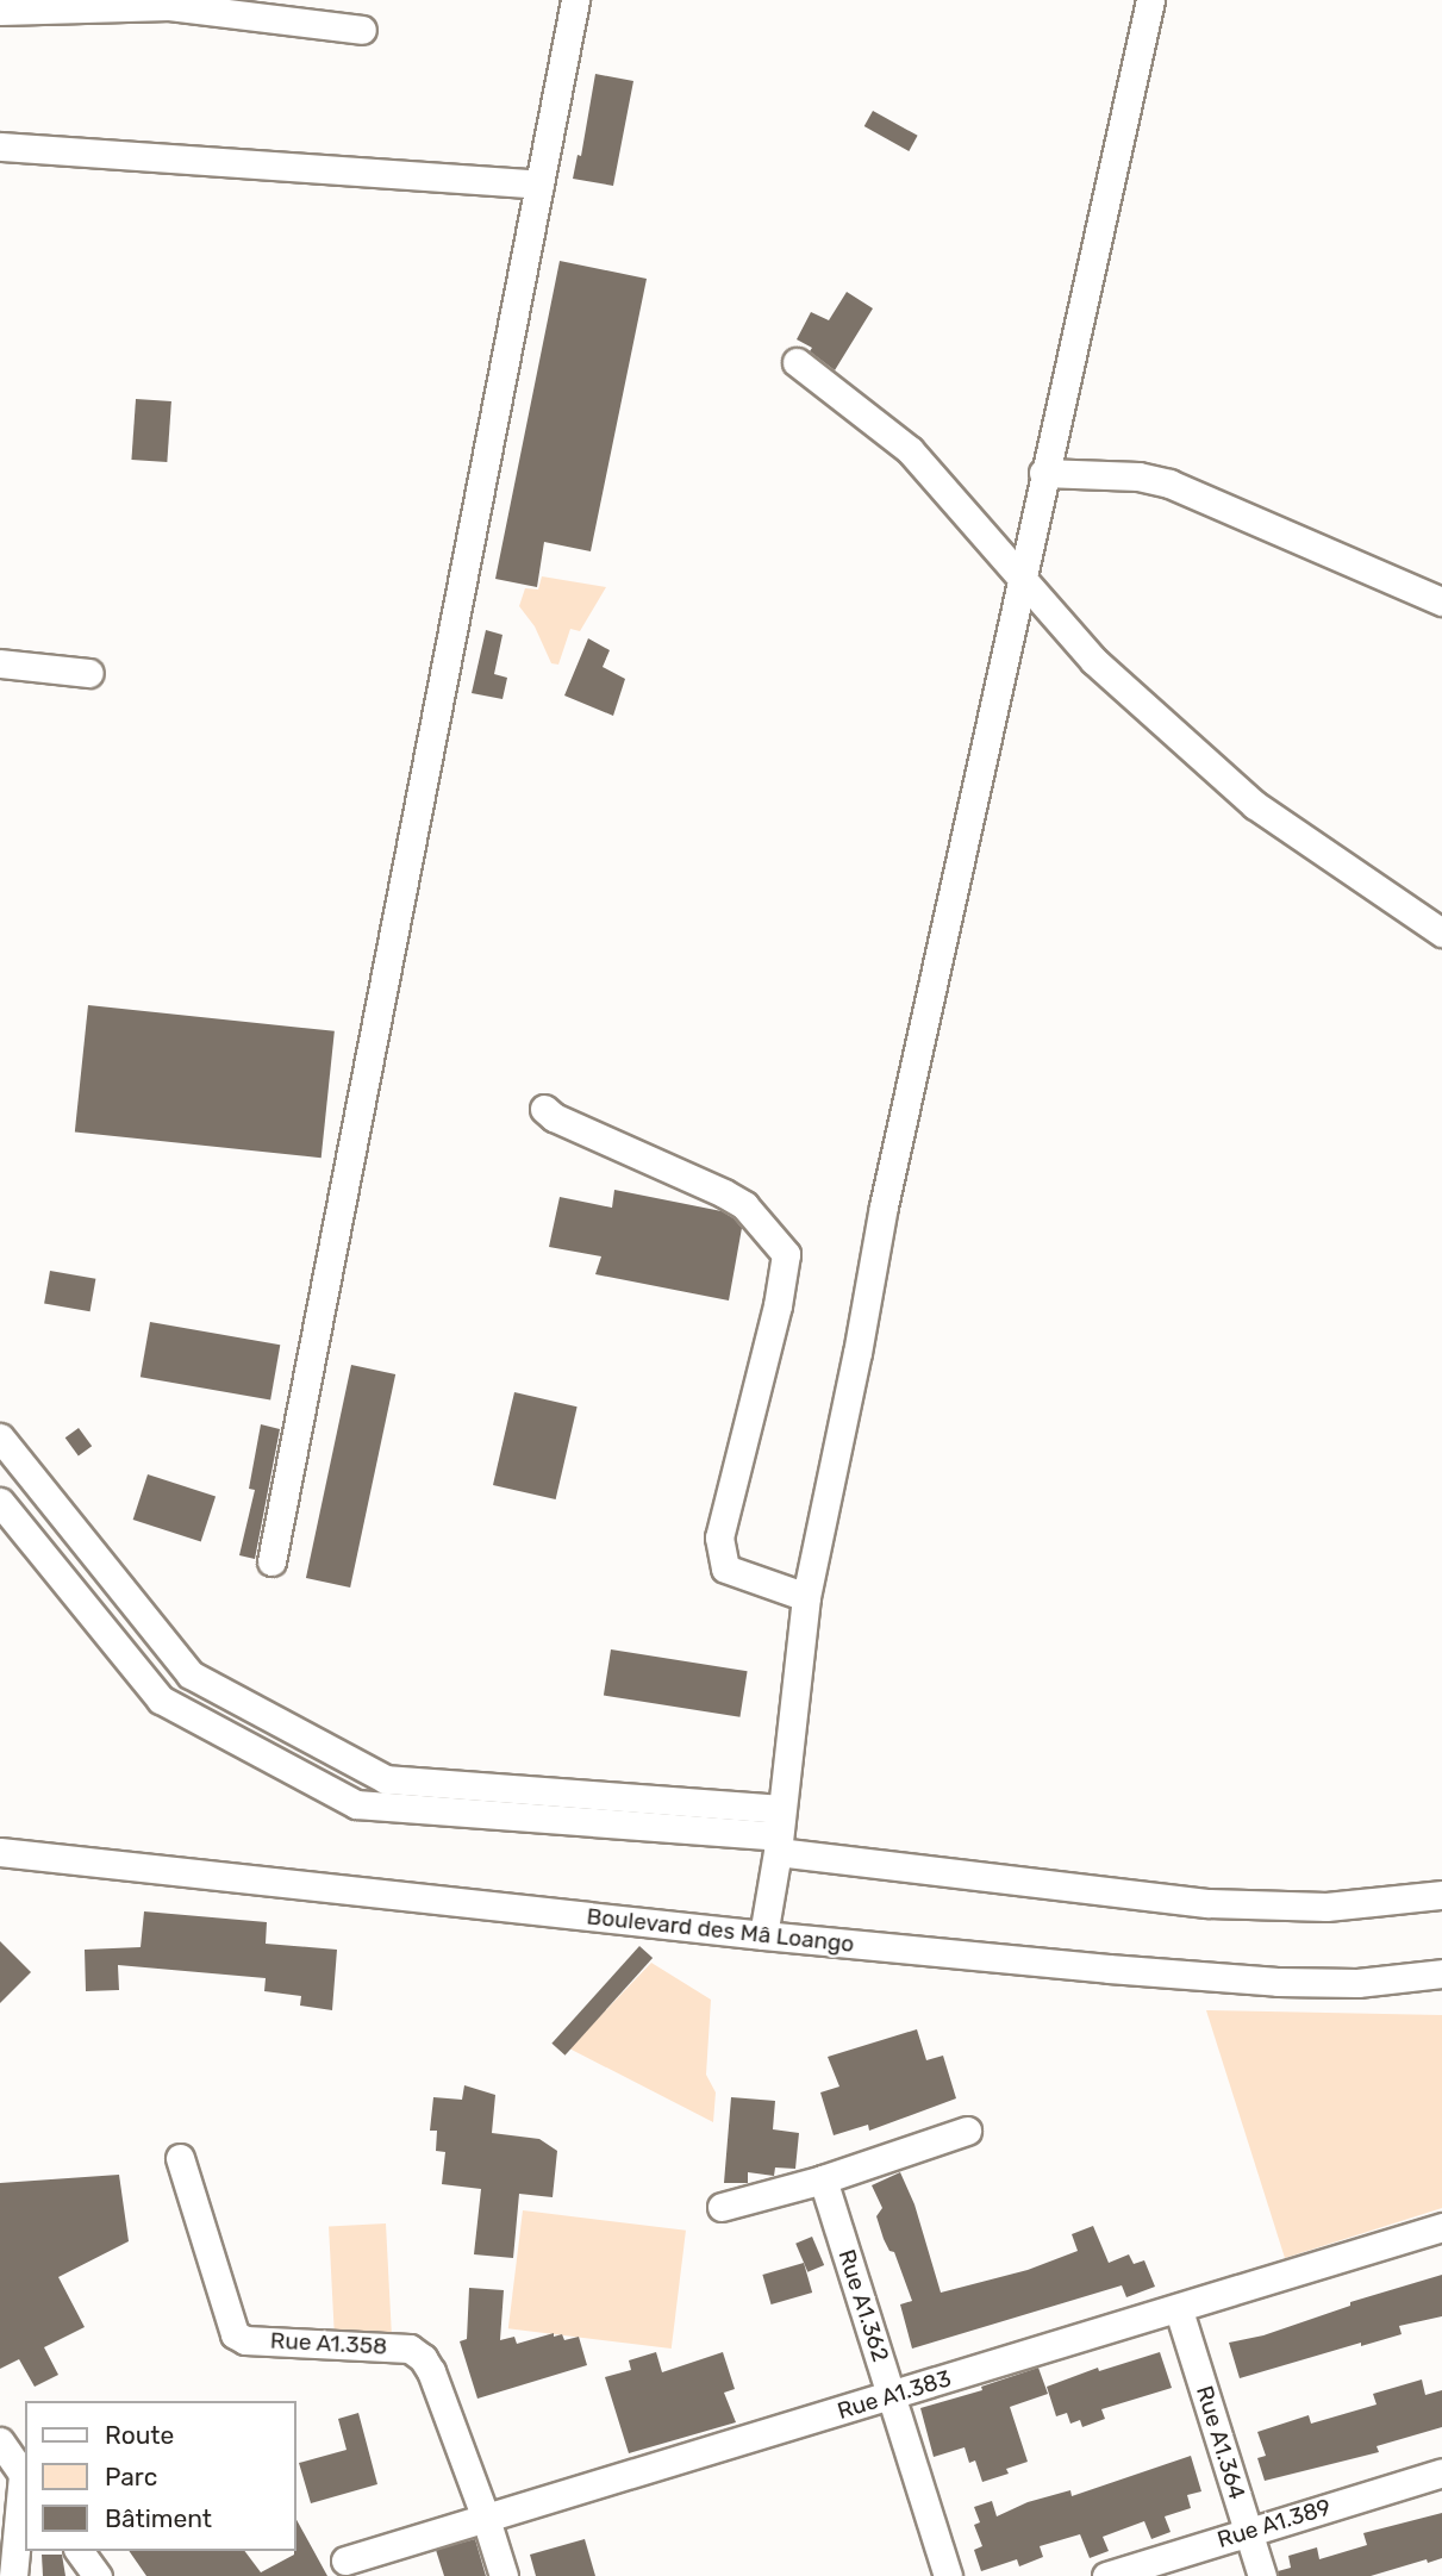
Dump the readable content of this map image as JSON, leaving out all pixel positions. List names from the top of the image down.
{
  "streets": {
    "street": [
      "Boulevard des Mâ Loango",
      "Rue A1.362",
      "Rue A1.358",
      "Rue A1.383",
      "Rue A1.364",
      "Rue A1.389"
    ]
  },
  "crossings": [
    ["Rue A1.362", "Rue A1.383"],
    ["Rue A1.358", "Rue A1.383"],
    ["Rue A1.383", "Rue A1.364"],
    ["Rue A1.364", "Rue A1.389"]
  ],
  "legend": ["Route", "Parc", "Bâtiment"]
}
